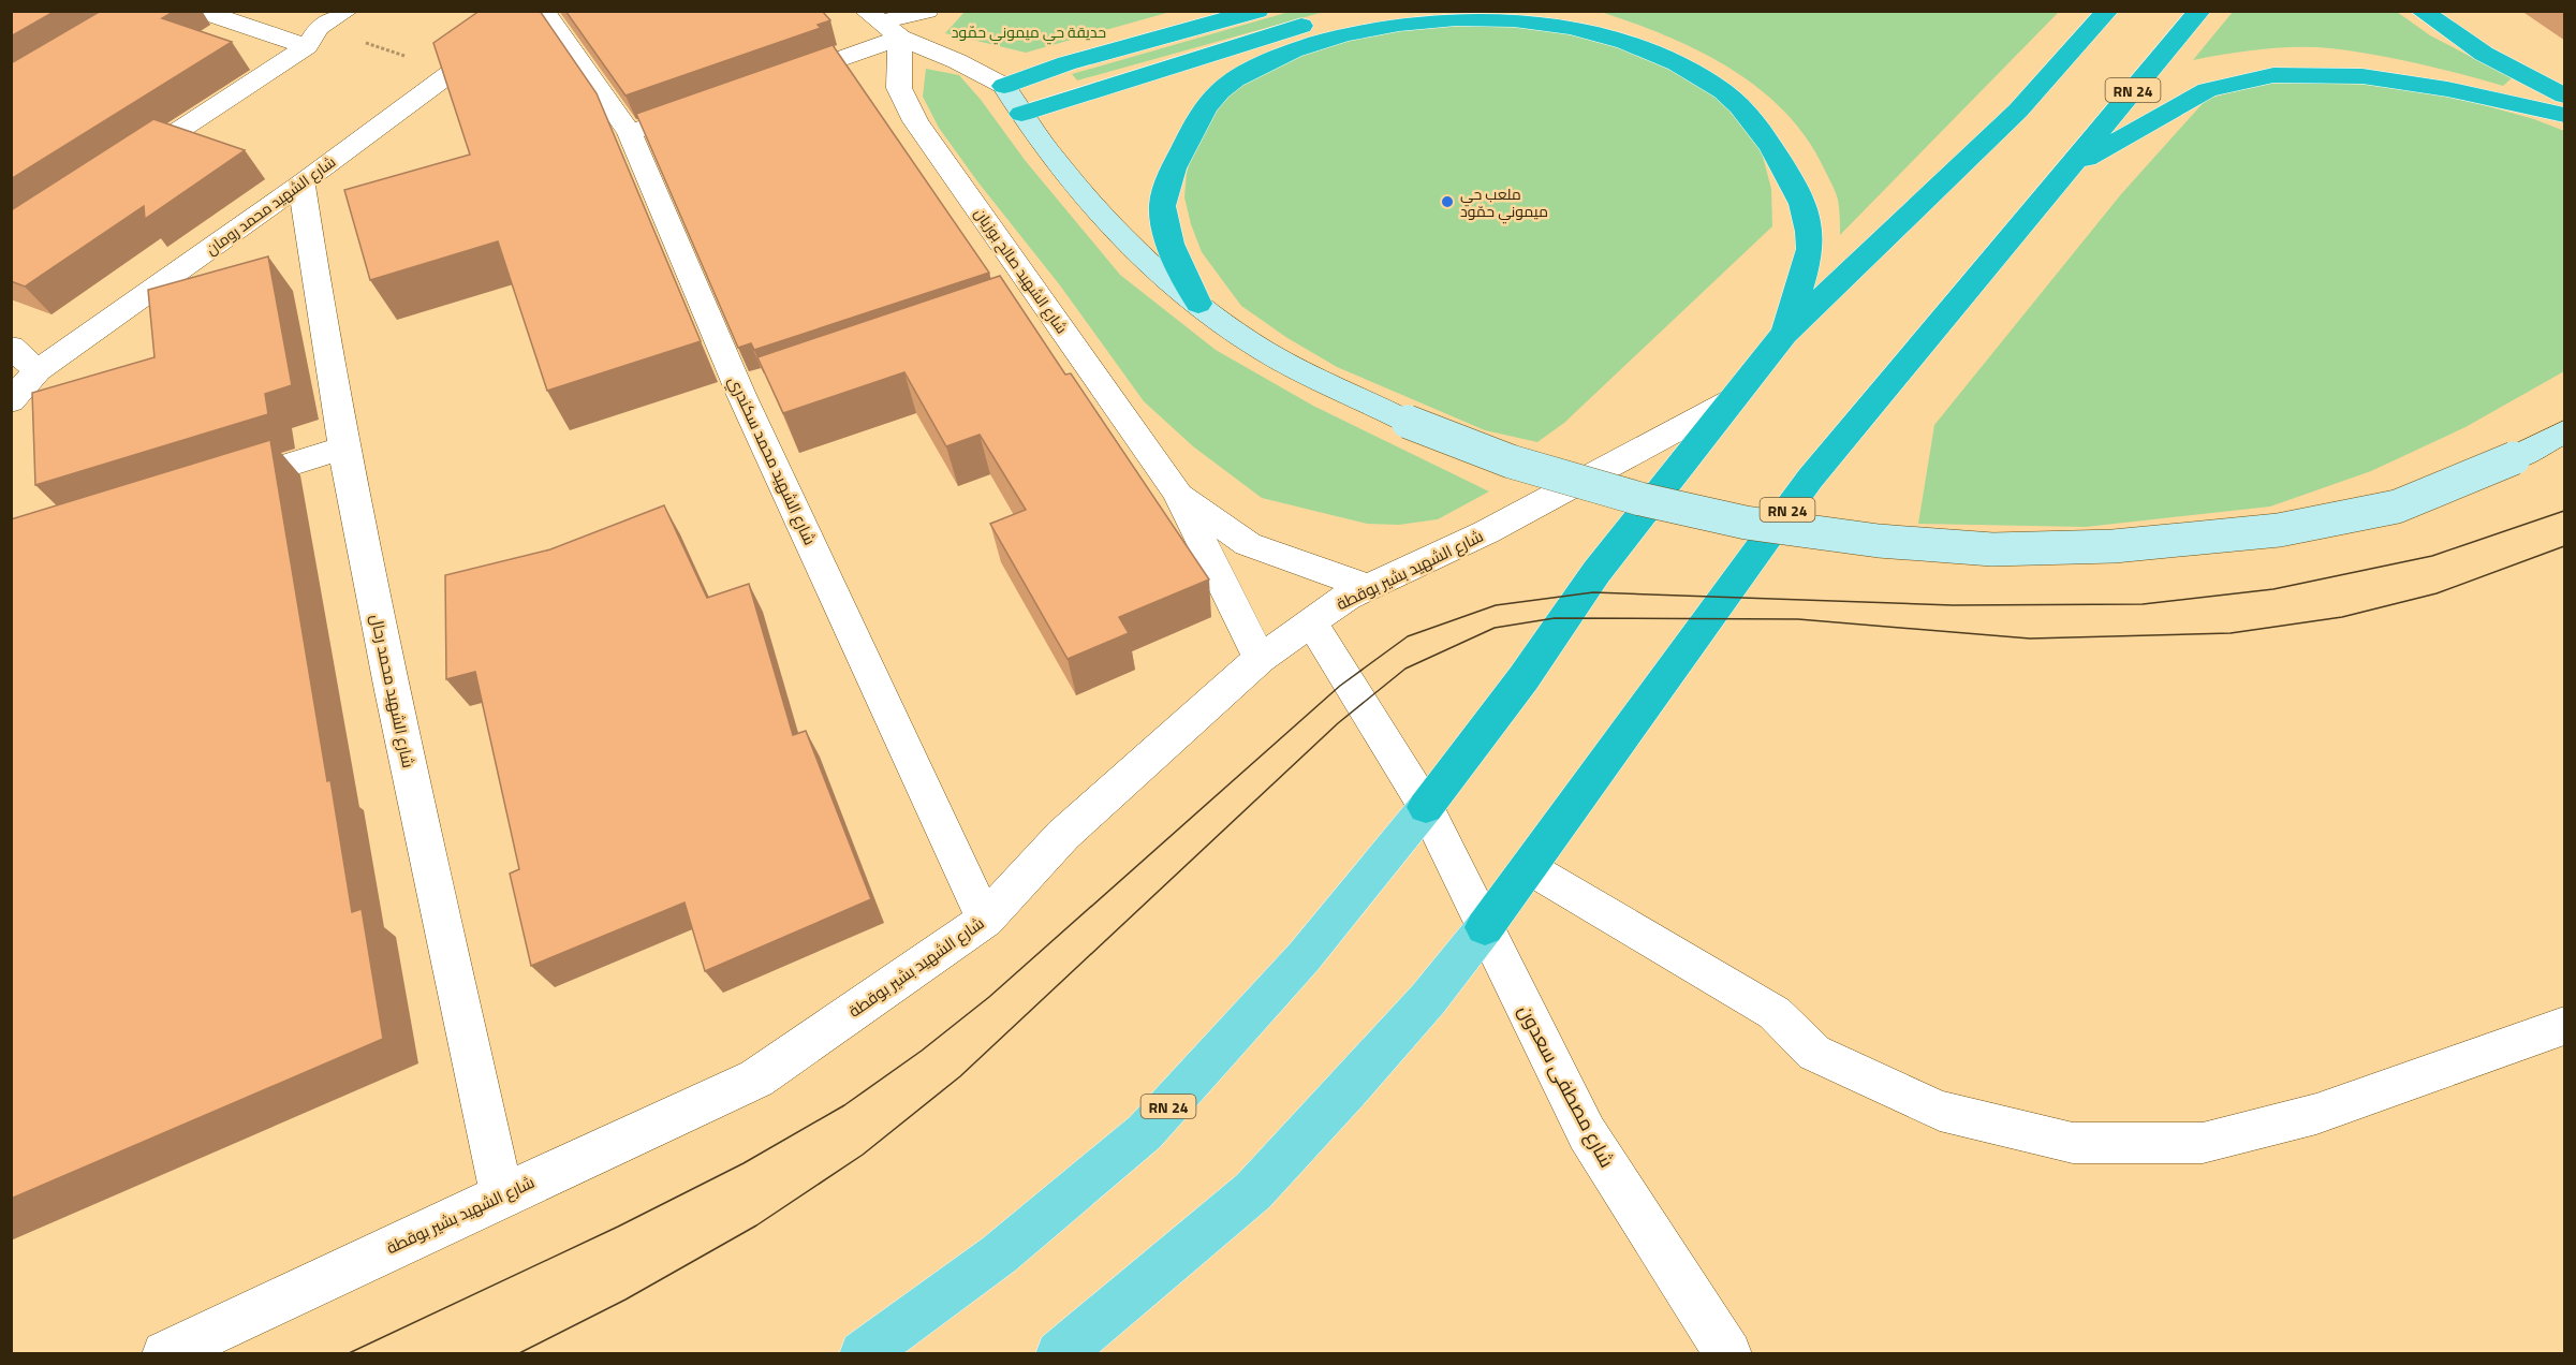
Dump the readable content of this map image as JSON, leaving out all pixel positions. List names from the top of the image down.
{
  "streets": {
    "highway": ["RN 24"],
    "street": [
      "شارع الشهيد محمد رومان",
      "شارع الشهيد صالح بوزيان",
      "شارع الشهيد محمد سكندري",
      "شارع الشهيد بشير بوقطة",
      "شارع الشهيد محمد رحال",
      "شارع مصطفى سعدون"
    ]
  },
  "crossings": [
    ["RN 24", "شارع الشهيد بشير بوقطة"],
    ["RN 24", "شارع مصطفى سعدون"],
    ["شارع الشهيد محمد رومان", "شارع الشهيد محمد سكندري"],
    ["شارع الشهيد محمد رومان", "شارع الشهيد محمد رحال"],
    ["شارع الشهيد صالح بوزيان", "شارع الشهيد بشير بوقطة"],
    ["شارع الشهيد محمد سكندري", "شارع الشهيد بشير بوقطة"],
    ["شارع الشهيد بشير بوقطة", "شارع الشهيد محمد رحال"],
    ["شارع الشهيد بشير بوقطة", "شارع مصطفى سعدون"]
  ],
  "parks": ["حديقة حي ميموني حمّود"],
  "places": ["ملعب حي ميموني حمّود"]
}
